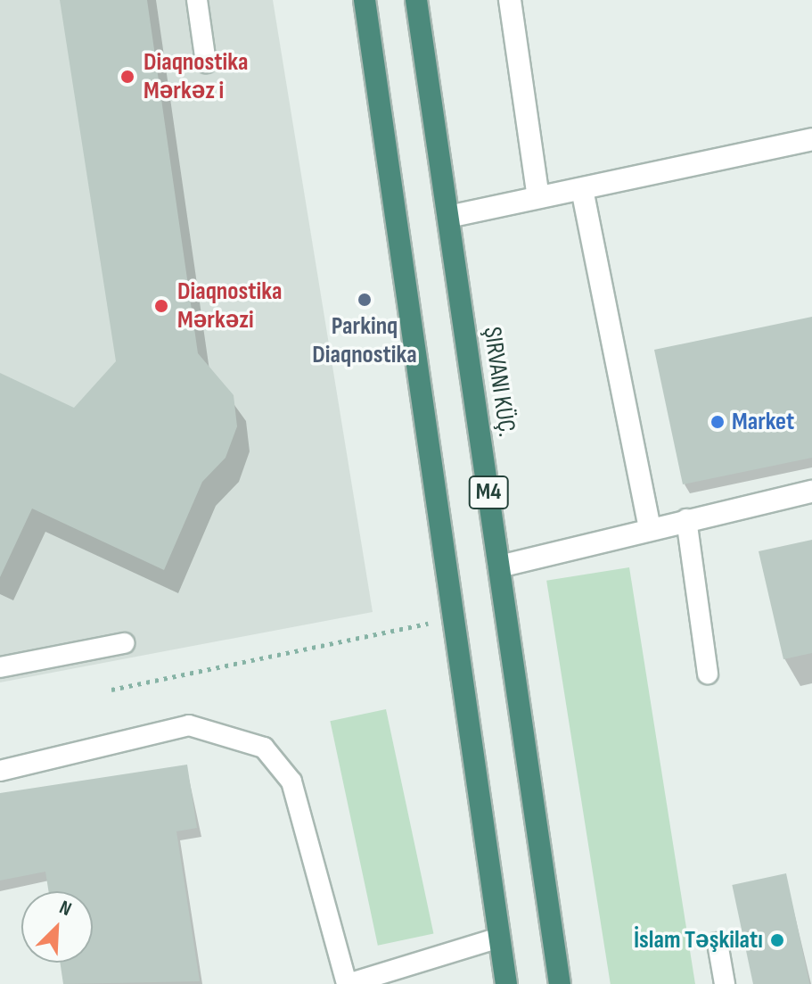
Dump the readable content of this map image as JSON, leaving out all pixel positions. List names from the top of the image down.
{
  "streets": {
    "highway": ["ŞIRVANI KÜÇ.", "M4"]
  },
  "places": [
    "Diaqnostika Mərkəz i",
    "Parkinq Diaqnostika",
    "Diaqnostika Mərkəzi",
    "Market",
    "İslam Təşkilatı"
  ],
  "north": "top right"
}
